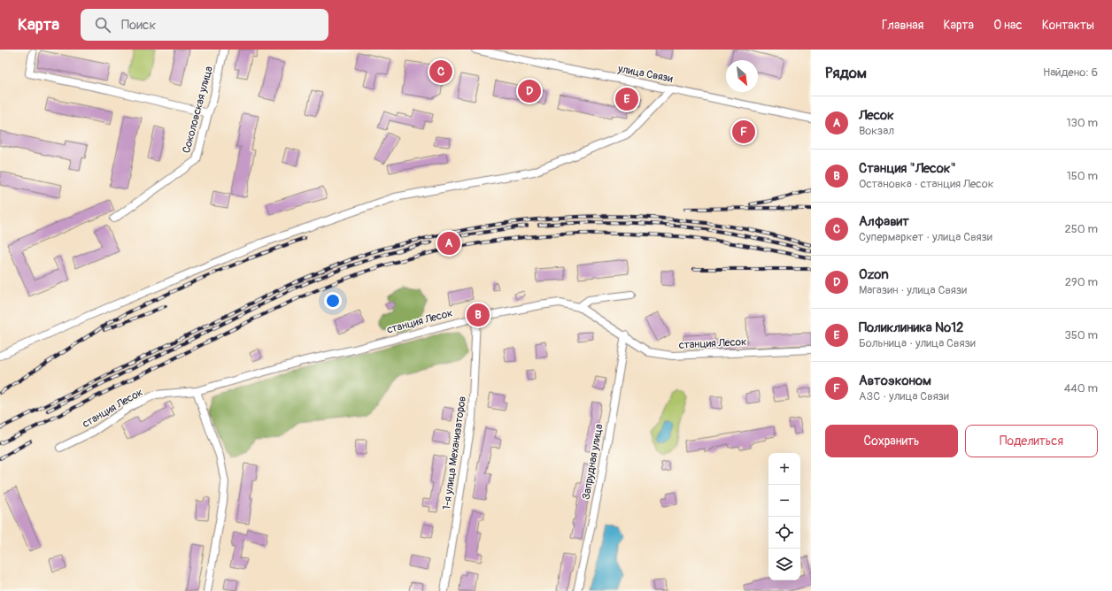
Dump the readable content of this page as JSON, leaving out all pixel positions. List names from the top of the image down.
{
  "streets": {
    "street": [
      "улица Связи",
      "Соколовская улица",
      "станция Лесок",
      "1-я улица Механизаторов",
      "Запрудная улица"
    ]
  },
  "crossings": [
    ["станция Лесок", "1-я улица Механизаторов"],
    ["станция Лесок", "Запрудная улица"]
  ],
  "north": "bottom right",
  "page": {
    "header": "Карта",
    "search": "Поиск",
    "nav": [
      "Главная",
      "Карта",
      "О нас",
      "Контакты"
    ],
    "heading": ["Рядом", "Найдено: 6"],
    "pins": [
      "C",
      "D",
      "E",
      "F",
      "A",
      "B"
    ],
    "list": [
      {
        "mark": "A",
        "name": "Лесок",
        "note": "Вокзал",
        "value": "130 m"
      },
      {
        "mark": "B",
        "name": "Станция \"Лесок\"",
        "note": "Остановка · станция Лесок",
        "value": "150 m"
      },
      {
        "mark": "C",
        "name": "Алфавит",
        "note": "Супермаркет · улица Связи",
        "value": "250 m"
      },
      {
        "mark": "D",
        "name": "Ozon",
        "note": "Магазин · улица Связи",
        "value": "290 m"
      },
      {
        "mark": "E",
        "name": "Поликлиника №12",
        "note": "Больница · улица Связи",
        "value": "350 m"
      },
      {
        "mark": "F",
        "name": "Автоэконом",
        "note": "АЗС · улица Связи",
        "value": "440 m"
      }
    ],
    "buttons": ["Сохранить", "Поделиться"],
    "map_buttons": ["+", "−"]
  }
}
